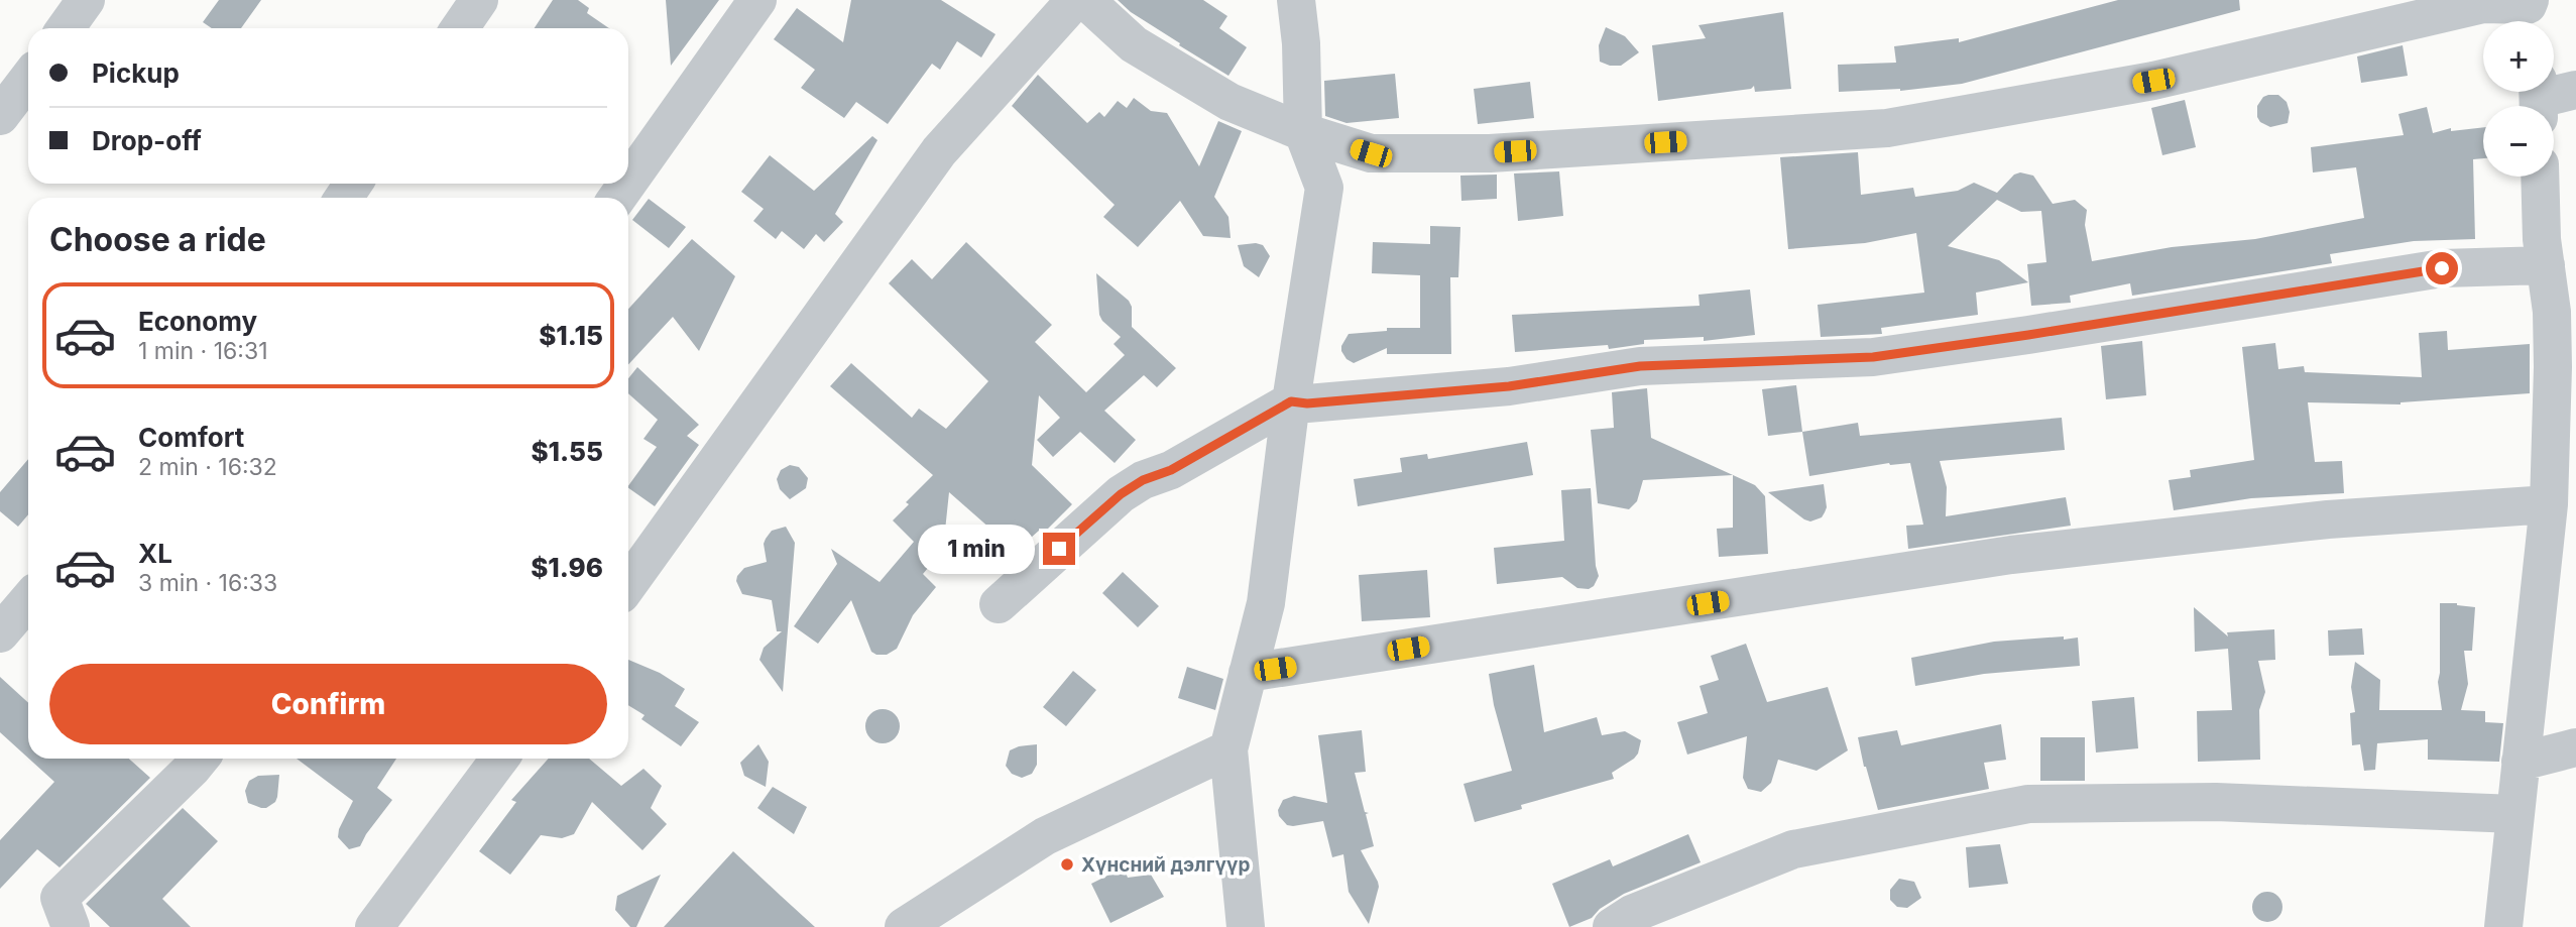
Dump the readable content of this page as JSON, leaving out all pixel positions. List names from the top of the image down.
{
  "places": ["Хүнсний дэлгүүр"],
  "page": {
    "map_buttons": ["+", "−"],
    "banner": ["Pickup", "Drop-off"],
    "heading": "Choose a ride",
    "list": [
      {
        "name": "Economy",
        "note": "1 min · 16:31",
        "value": "$1.15"
      },
      {
        "name": "Comfort",
        "note": "2 min · 16:32",
        "value": "$1.55"
      },
      {
        "name": "XL",
        "note": "3 min · 16:33",
        "value": "$1.96"
      }
    ],
    "bubble": "1 min",
    "buttons": "Confirm"
  }
}
